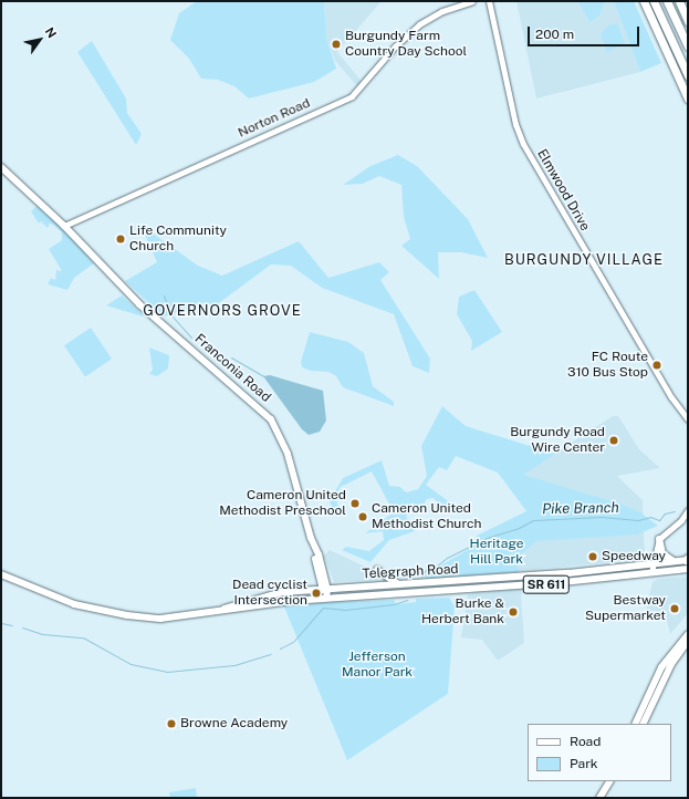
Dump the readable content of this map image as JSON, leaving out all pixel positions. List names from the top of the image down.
{
  "streets": {
    "main road": ["Franconia Road", "Telegraph Road", "SR 611"],
    "street": ["Norton Road", "Elmwood Drive"]
  },
  "crossings": [
    ["Norton Road", "Franconia Road"],
    ["Franconia Road", "Telegraph Road"]
  ],
  "districts": ["BURGUNDY VILLAGE", "GOVERNORS GROVE"],
  "water": ["Pike Branch"],
  "parks": ["Heritage Hill Park", "Jefferson Manor Park"],
  "places": [
    "Burgundy Farm Country Day School",
    "Life Community Church",
    "FC Route 310 Bus Stop",
    "Burgundy Road Wire Center",
    "Cameron United Methodist Preschool",
    "Cameron United Methodist Church",
    "Speedway",
    "Dead cyclist Intersection",
    "Bestway Supermarket",
    "Burke & Herbert Bank",
    "Browne Academy"
  ],
  "legend": ["Road", "Park"],
  "scale_bar": "200 m",
  "north": "top right"
}
